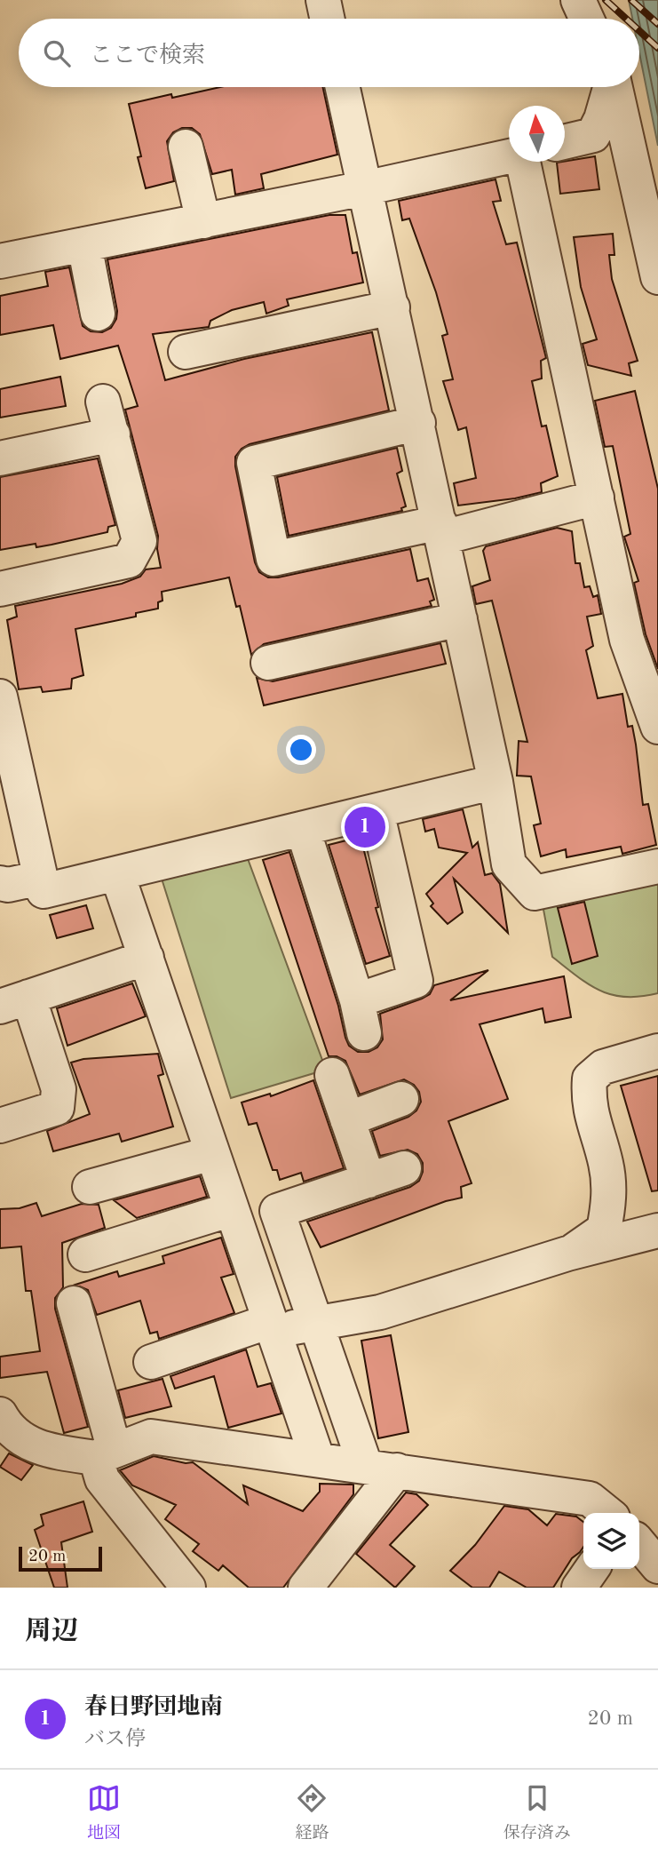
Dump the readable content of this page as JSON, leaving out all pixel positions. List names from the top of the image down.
{
  "scale_bar": "20 m",
  "north": "top",
  "page": {
    "search": "ここで検索",
    "pins": "1",
    "scale": "20 m",
    "heading": "周辺",
    "list": [
      {
        "mark": "1",
        "name": "春日野団地南",
        "note": "バス停",
        "value": "20 m"
      }
    ],
    "nav": ["地図", "経路", "保存済み"]
  }
}
